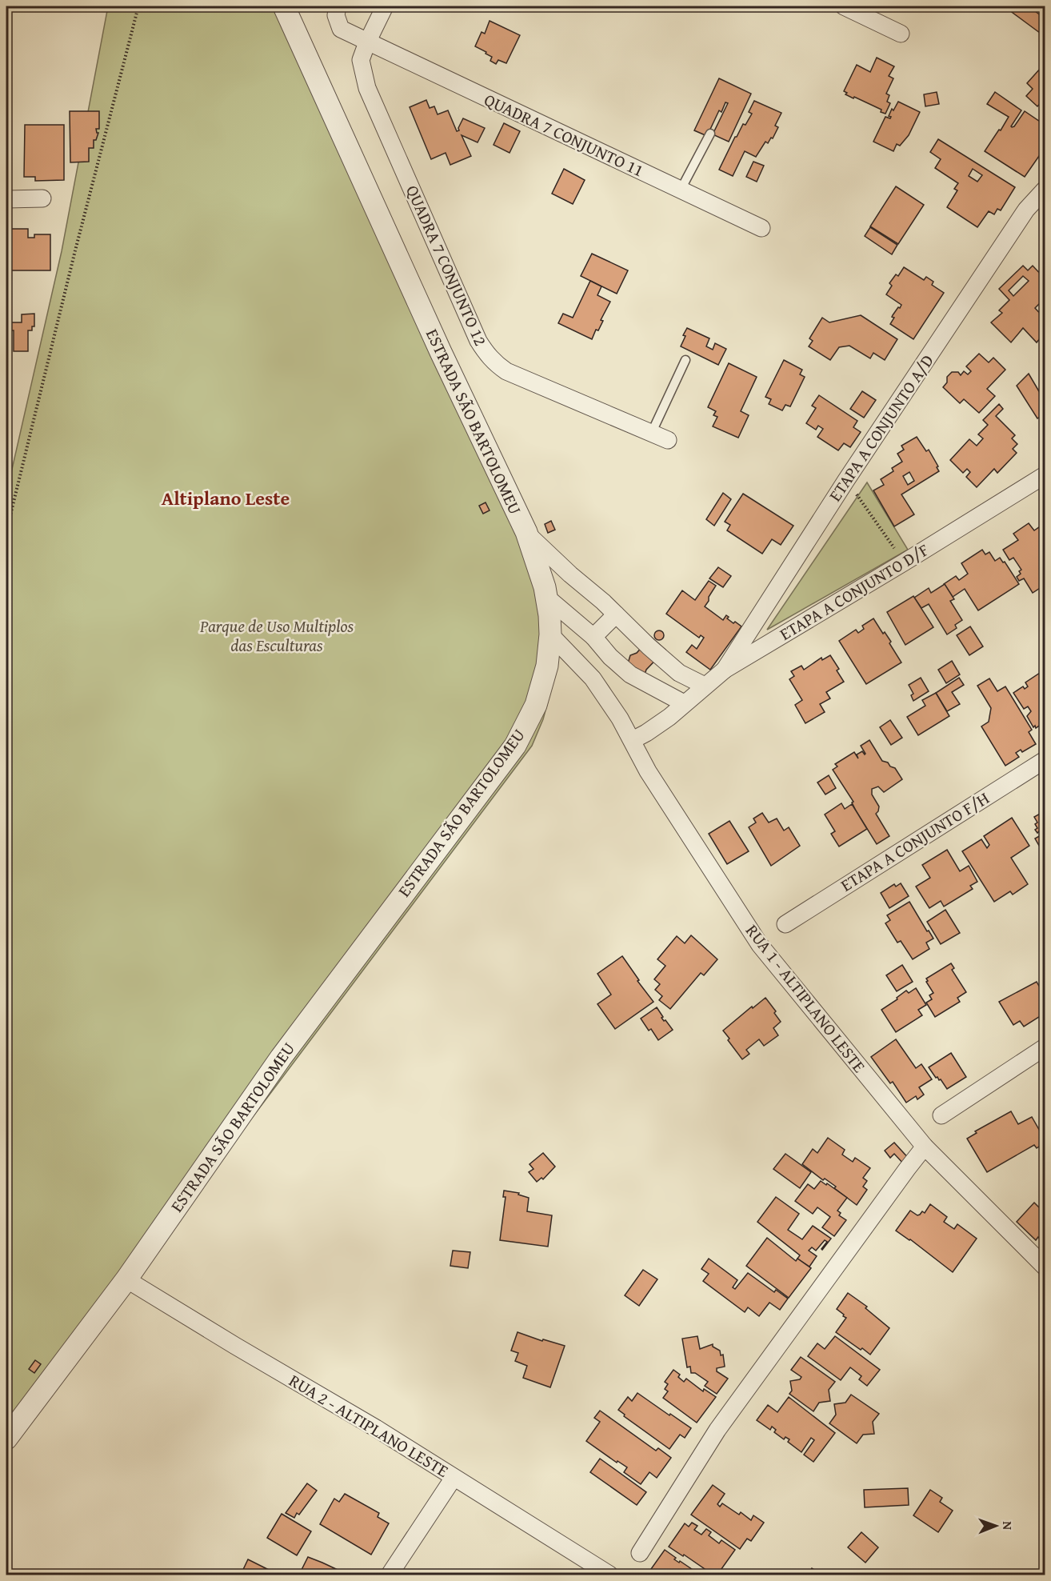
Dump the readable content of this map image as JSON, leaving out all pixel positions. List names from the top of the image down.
{
  "streets": {
    "street": [
      "QUADRA 7 CONJUNTO 11",
      "QUADRA 7 CONJUNTO 12",
      "ESTRADA SÃO BARTOLOMEU",
      "ETAPA A CONJUNTO A/D",
      "ETAPA A CONJUNTO D/F",
      "ETAPA A CONJUNTO F/H",
      "RUA 1 - ALTIPLANO LESTE",
      "RUA 2 - ALTIPLANO LESTE"
    ]
  },
  "crossings": [
    ["QUADRA 7 CONJUNTO 11", "QUADRA 7 CONJUNTO 12"],
    ["ESTRADA SÃO BARTOLOMEU", "RUA 1 - ALTIPLANO LESTE"],
    ["ESTRADA SÃO BARTOLOMEU", "RUA 2 - ALTIPLANO LESTE"],
    ["ETAPA A CONJUNTO A/D", "ETAPA A CONJUNTO D/F"],
    ["ETAPA A CONJUNTO D/F", "RUA 1 - ALTIPLANO LESTE"]
  ],
  "districts": ["Altiplano Leste"],
  "parks": ["Parque de Uso Multiplos das Esculturas"],
  "north": "right"
}
